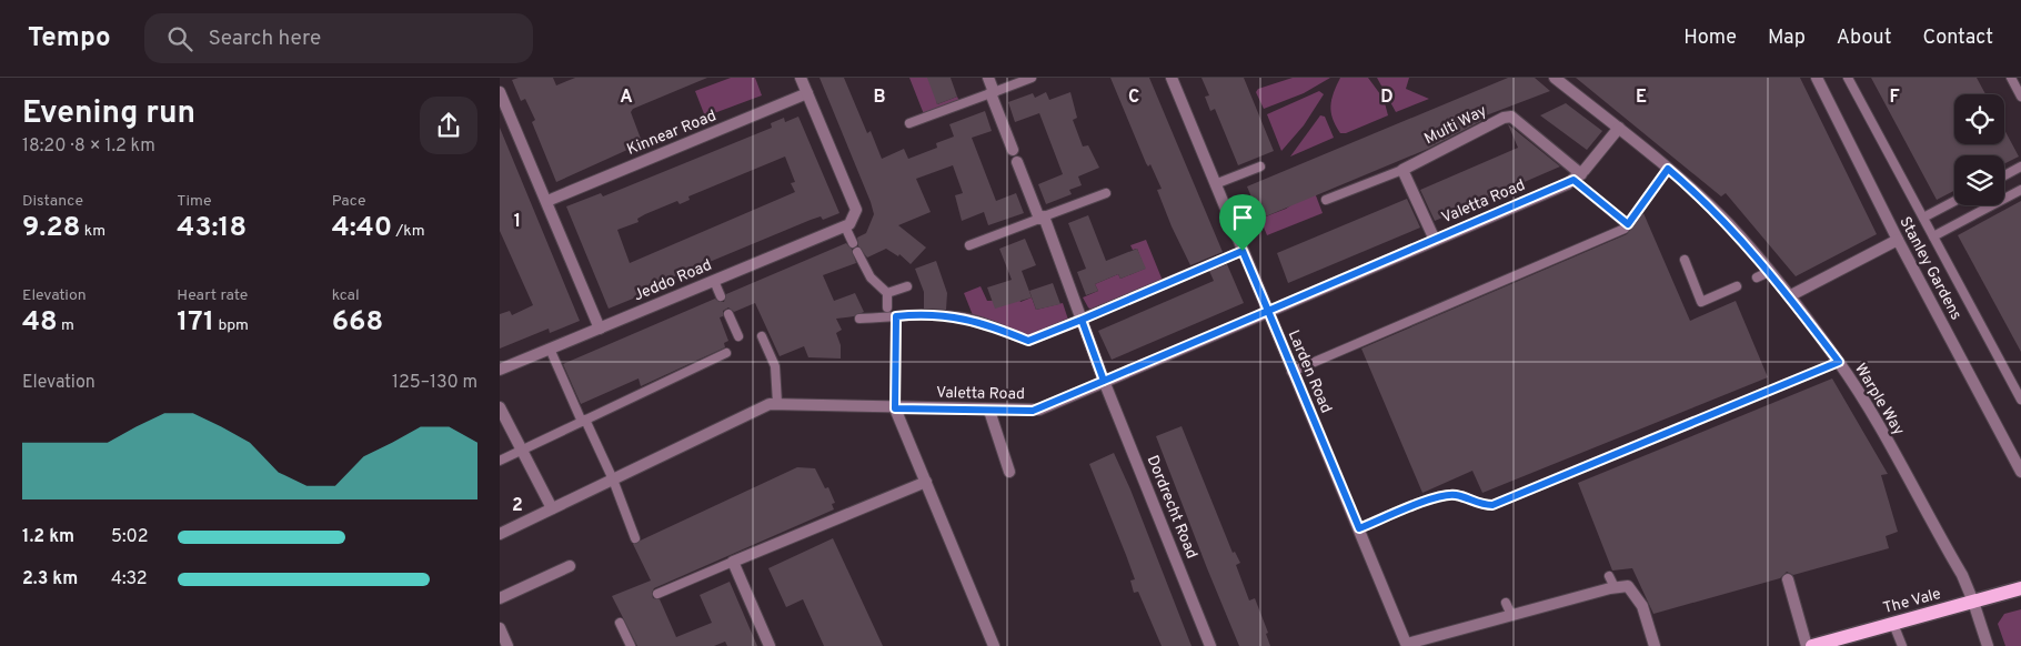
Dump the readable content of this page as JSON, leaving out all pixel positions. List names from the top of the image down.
{
  "streets": {
    "main road": ["The Vale"],
    "street": [
      "Multi Way",
      "Kinnear Road",
      "Valetta Road",
      "Stanley Gardens",
      "Jeddo Road",
      "Larden Road",
      "Warple Way",
      "Dordrecht Road"
    ]
  },
  "crossings": [
    ["Multi Way", "Valetta Road"],
    ["Kinnear Road", "Jeddo Road"],
    ["Valetta Road", "Larden Road"],
    ["Valetta Road", "Warple Way"],
    ["Valetta Road", "Dordrecht Road"],
    ["Warple Way", "The Vale"]
  ],
  "page": {
    "header": "Tempo",
    "search": "Search here",
    "nav": [
      "Home",
      "Map",
      "About",
      "Contact"
    ],
    "heading": ["Evening run", "18:20 · 8 × 1.2 km"],
    "stats": [
      ["Distance", "9.28 km"],
      ["Time", "43:18"],
      ["Pace", "4:40 /km"],
      ["Elevation", "48 m"],
      ["Heart rate", "171 bpm"],
      ["kcal", "668"]
    ],
    "chart": ["Elevation", "125–130 m"],
    "list": [
      {
        "name": "1.2 km",
        "note": "5:02"
      },
      {
        "name": "2.3 km",
        "note": "4:32"
      }
    ]
  },
  "grid": {
    "columns": [
      "A",
      "B",
      "C",
      "D",
      "E",
      "F"
    ],
    "rows": ["1", "2"]
  }
}
